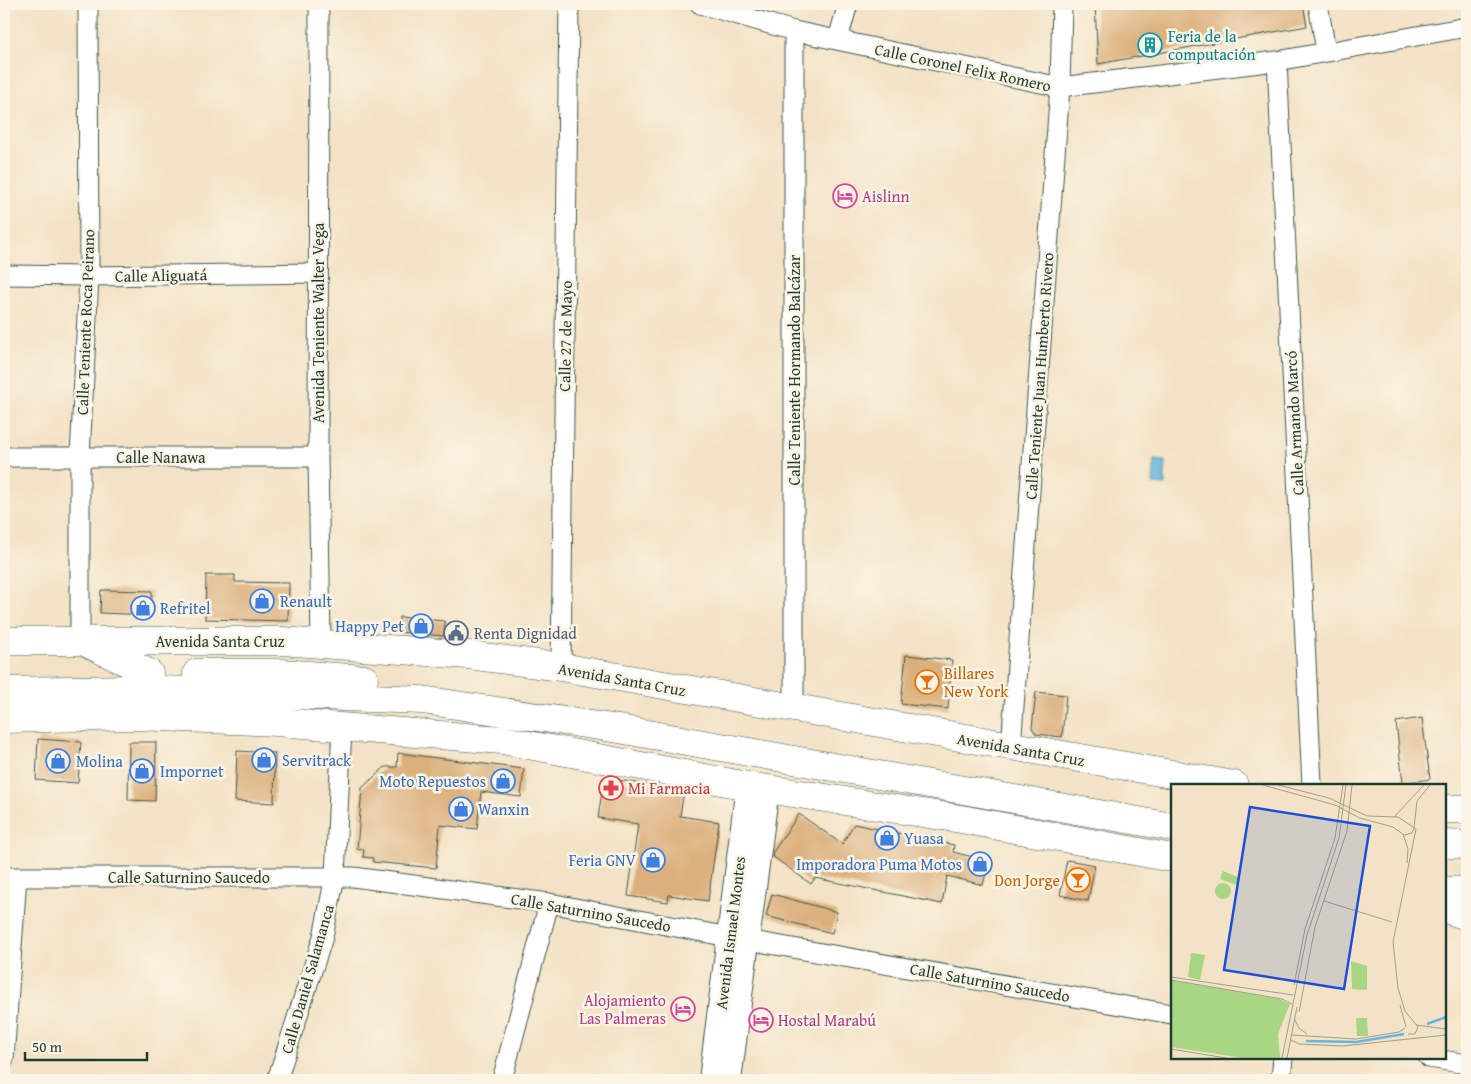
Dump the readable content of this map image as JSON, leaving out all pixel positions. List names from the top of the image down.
{
  "streets": {
    "main road": ["Avenida Santa Cruz"],
    "street": [
      "Calle Coronel Felix Romero",
      "Calle Aliguatá",
      "Calle Teniente Roca Peirano",
      "Avenida Teniente Walter Vega",
      "Calle 27 de Mayo",
      "Calle Teniente Hormando Balcázar",
      "Calle Teniente Juan Humberto Rivero",
      "Calle Armando Marcó",
      "Calle Nanawa",
      "Calle Saturnino Saucedo",
      "Avenida Ismael Montes",
      "Calle Daniel Salamanca"
    ]
  },
  "crossings": [
    ["Calle Coronel Felix Romero", "Calle Teniente Hormando Balcázar"],
    ["Calle Coronel Felix Romero", "Calle Teniente Juan Humberto Rivero"],
    ["Calle Coronel Felix Romero", "Calle Armando Marcó"],
    ["Calle Aliguatá", "Calle Teniente Roca Peirano"],
    ["Calle Aliguatá", "Avenida Teniente Walter Vega"],
    ["Calle Teniente Roca Peirano", "Calle Nanawa"],
    ["Calle Teniente Roca Peirano", "Avenida Santa Cruz"],
    ["Avenida Teniente Walter Vega", "Calle Nanawa"],
    ["Avenida Teniente Walter Vega", "Avenida Santa Cruz"],
    ["Calle 27 de Mayo", "Avenida Santa Cruz"],
    ["Calle Teniente Hormando Balcázar", "Avenida Santa Cruz"],
    ["Calle Teniente Juan Humberto Rivero", "Avenida Santa Cruz"],
    ["Calle Saturnino Saucedo", "Avenida Ismael Montes"],
    ["Calle Saturnino Saucedo", "Calle Daniel Salamanca"]
  ],
  "places": {
    "building": ["Feria de la computación"],
    "hotel": ["Aislinn", "Alojamiento Las Palmeras", "Hostal Marabú"],
    "shop": [
      "Renault",
      "Refritel",
      "Happy Pet",
      "Servitrack",
      "Molina",
      "Impornet",
      "Moto Repuestos",
      "Wanxin",
      "Yuasa",
      "Feria GNV",
      "Imporadora Puma Motos"
    ],
    "public building": ["Renta Dignidad"],
    "bar": ["Billares New York", "Don Jorge"],
    "pharmacy": ["Mi Farmacia"]
  },
  "scale_bar": "50 m"
}
